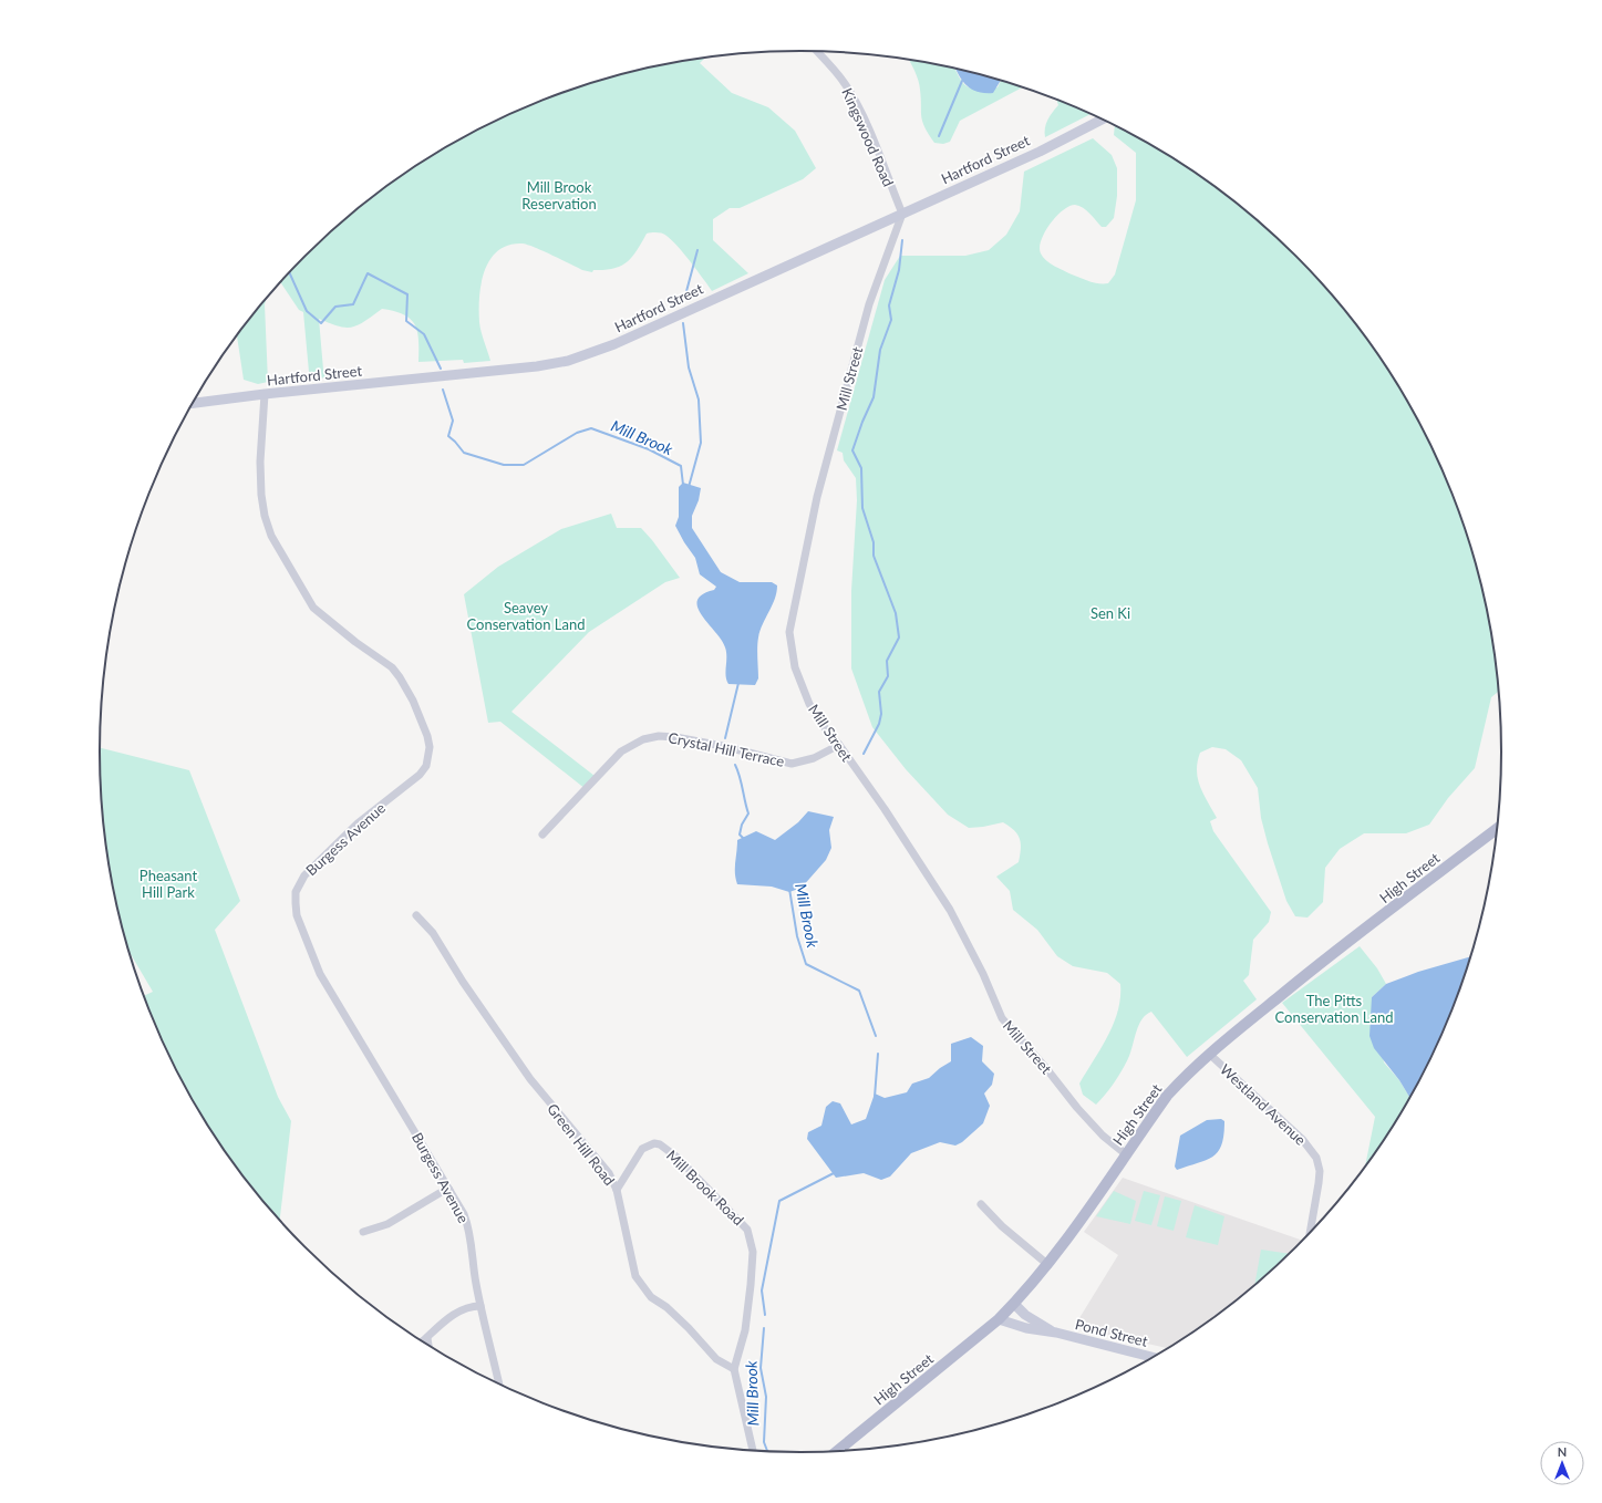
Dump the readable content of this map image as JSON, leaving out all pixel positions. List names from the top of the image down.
{
  "streets": {
    "main road": ["High Street"],
    "street": [
      "Kingswood Road",
      "Hartford Street",
      "Mill Street",
      "Crystal Hill Terrace",
      "Burgess Avenue",
      "Westland Avenue",
      "Green Hill Road",
      "Mill Brook Road",
      "Pond Street"
    ]
  },
  "crossings": [
    ["Kingswood Road", "Hartford Street"],
    ["Kingswood Road", "Mill Street"],
    ["Hartford Street", "Mill Street"],
    ["Hartford Street", "Burgess Avenue"],
    ["Mill Street", "Crystal Hill Terrace"],
    ["Mill Street", "High Street"],
    ["High Street", "Westland Avenue"],
    ["High Street", "Pond Street"],
    ["Green Hill Road", "Mill Brook Road"]
  ],
  "water": ["Mill Brook"],
  "parks": [
    "Mill Brook Reservation",
    "Seavey Conservation Land",
    "Sen Ki",
    "Pheasant Hill Park",
    "The Pitts Conservation Land"
  ],
  "north": "top"
}
